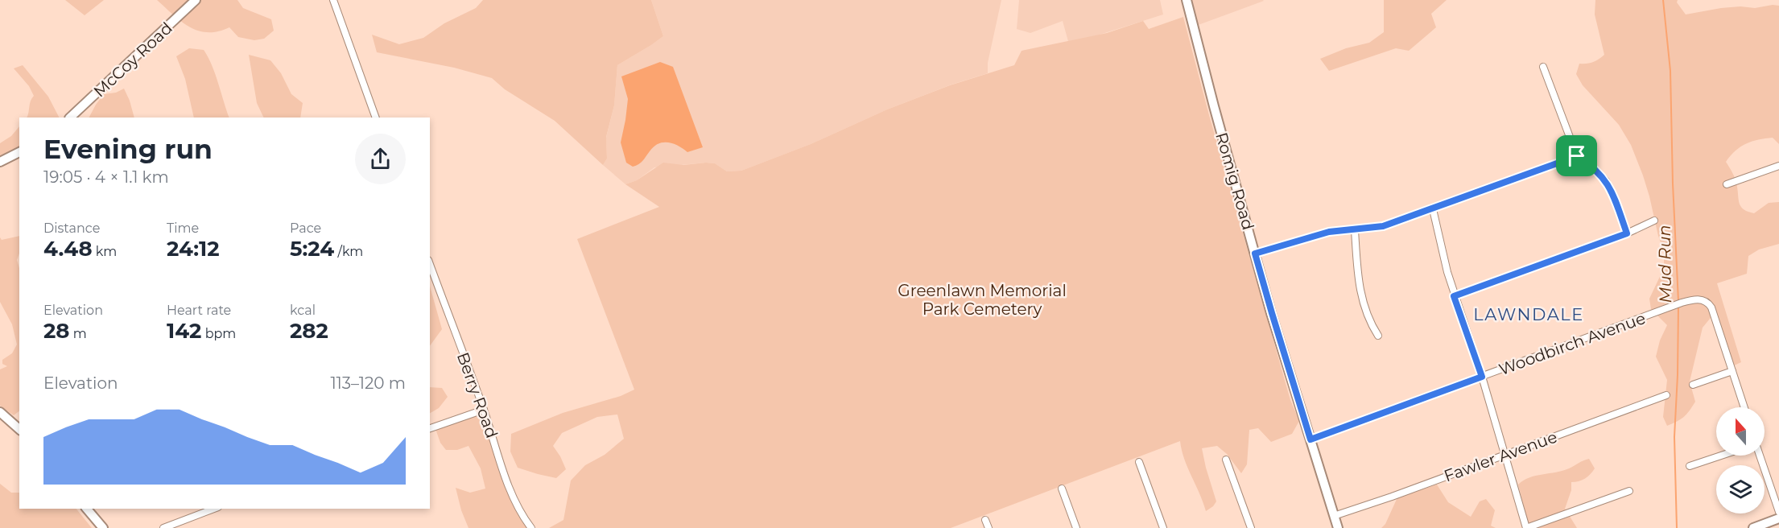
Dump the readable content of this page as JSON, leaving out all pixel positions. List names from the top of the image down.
{
  "streets": {
    "street": [
      "McCoy Road",
      "Romig Road",
      "Woodbirch Avenue",
      "Berry Road",
      "Fawler Avenue"
    ]
  },
  "crossings": [
    ["Romig Road", "Woodbirch Avenue"],
    ["Romig Road", "Fawler Avenue"]
  ],
  "districts": ["LAWNDALE"],
  "water": ["Mud Run"],
  "parks": ["Greenlawn Memorial Park Cemetery"],
  "north": "top",
  "page": {
    "heading": ["Evening run", "19:05 · 4 × 1.1 km"],
    "stats": [
      ["Distance", "4.48 km"],
      ["Time", "24:12"],
      ["Pace", "5:24 /km"],
      ["Elevation", "28 m"],
      ["Heart rate", "142 bpm"],
      ["kcal", "282"]
    ],
    "chart": ["Elevation", "113–120 m"]
  }
}
